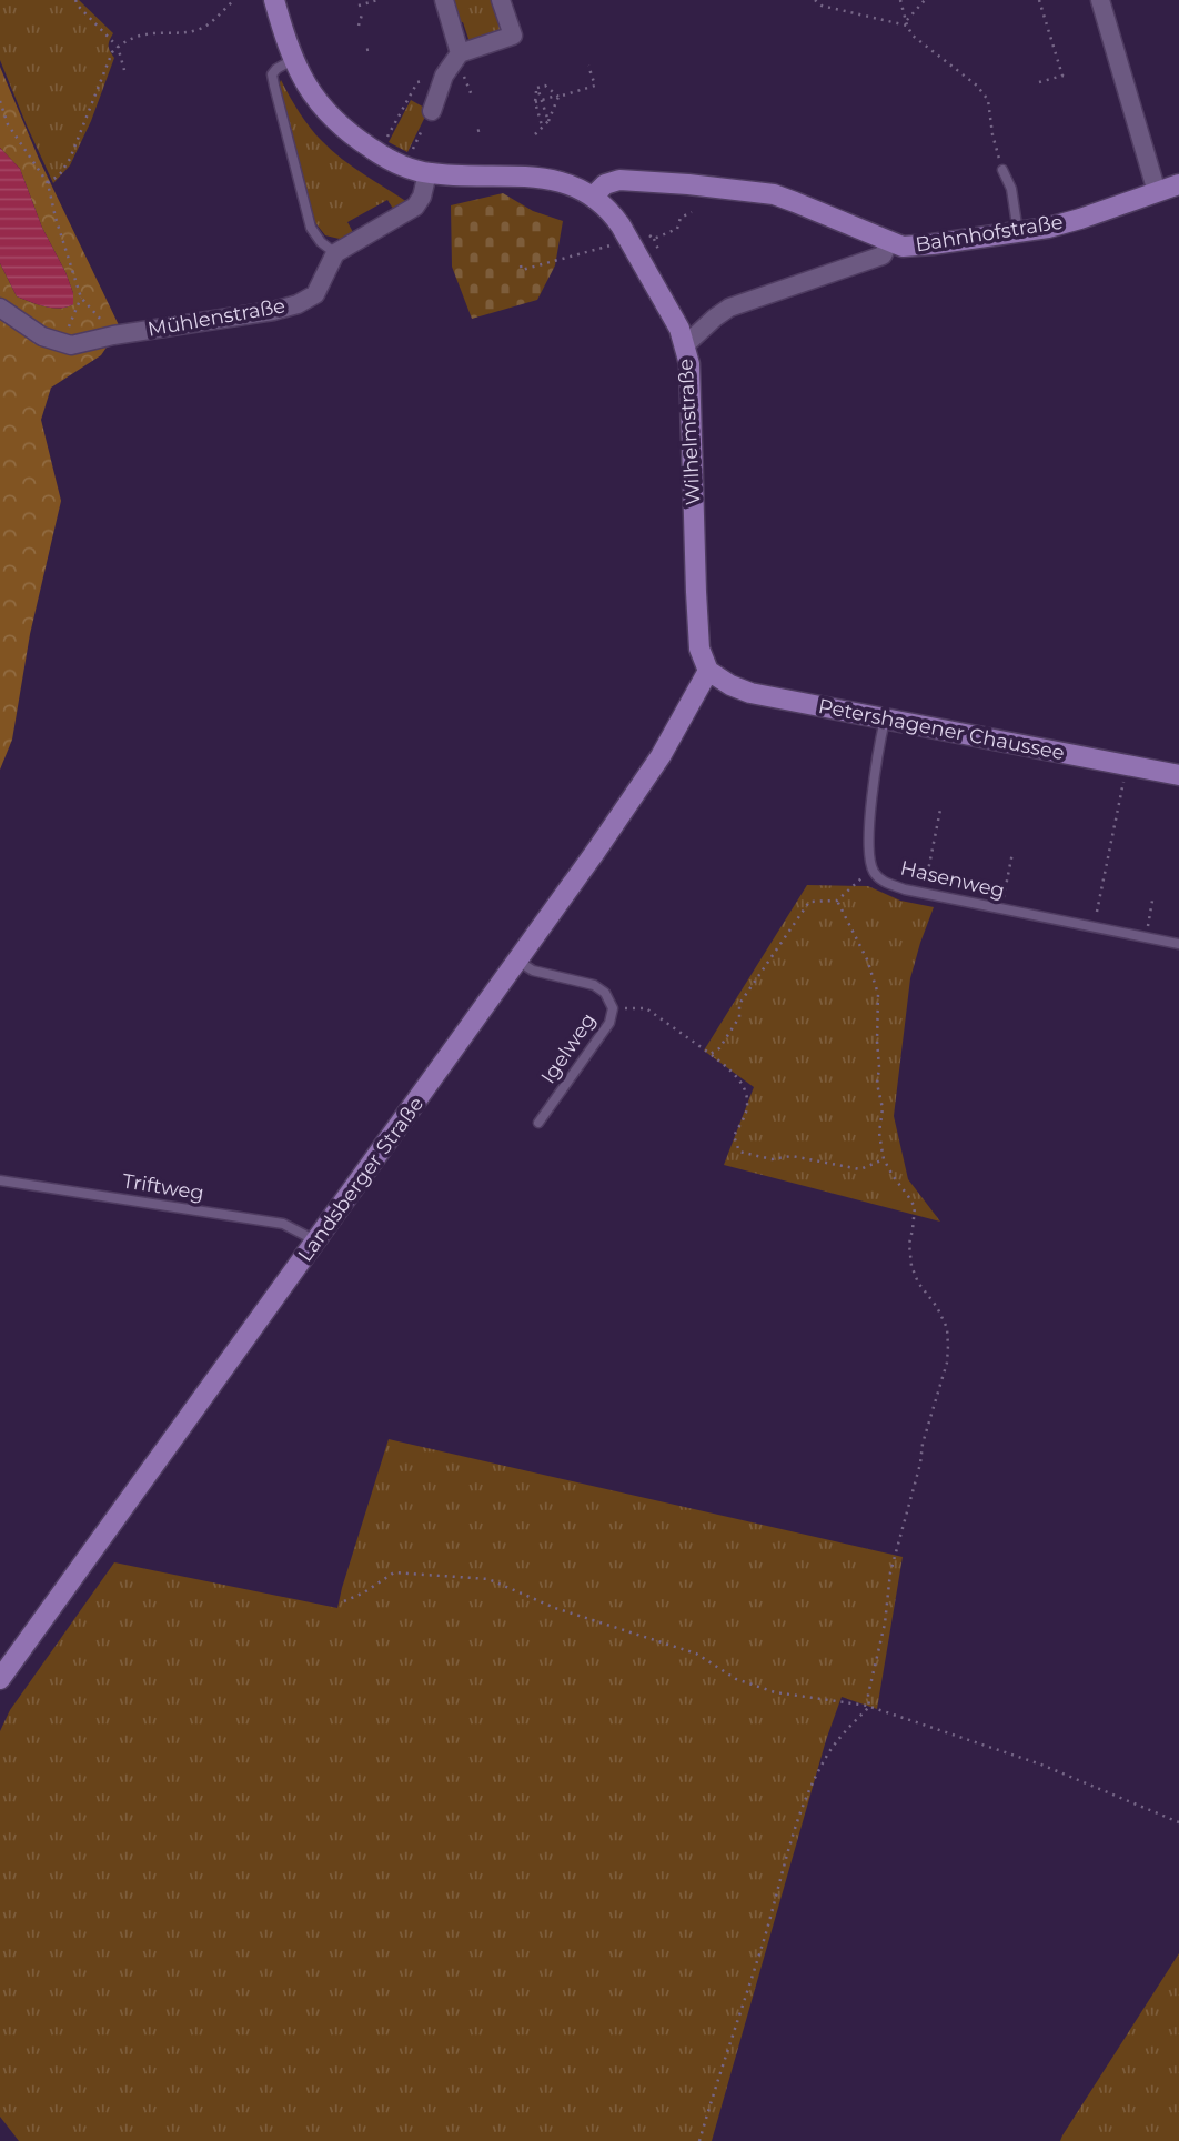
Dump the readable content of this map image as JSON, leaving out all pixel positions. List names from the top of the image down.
{
  "streets": {
    "main road": [
      "Bahnhofstraße",
      "Wilhelmstraße",
      "Petershagener Chaussee",
      "Landsberger Straße"
    ],
    "street": ["Mühlenstraße"],
    "lane": ["Hasenweg", "Igelweg", "Triftweg"]
  },
  "crossings": [
    ["Bahnhofstraße", "Wilhelmstraße"],
    ["Wilhelmstraße", "Petershagener Chaussee"],
    ["Wilhelmstraße", "Landsberger Straße"],
    ["Petershagener Chaussee", "Hasenweg"],
    ["Petershagener Chaussee", "Landsberger Straße"],
    ["Igelweg", "Landsberger Straße"],
    ["Landsberger Straße", "Triftweg"]
  ]
}
